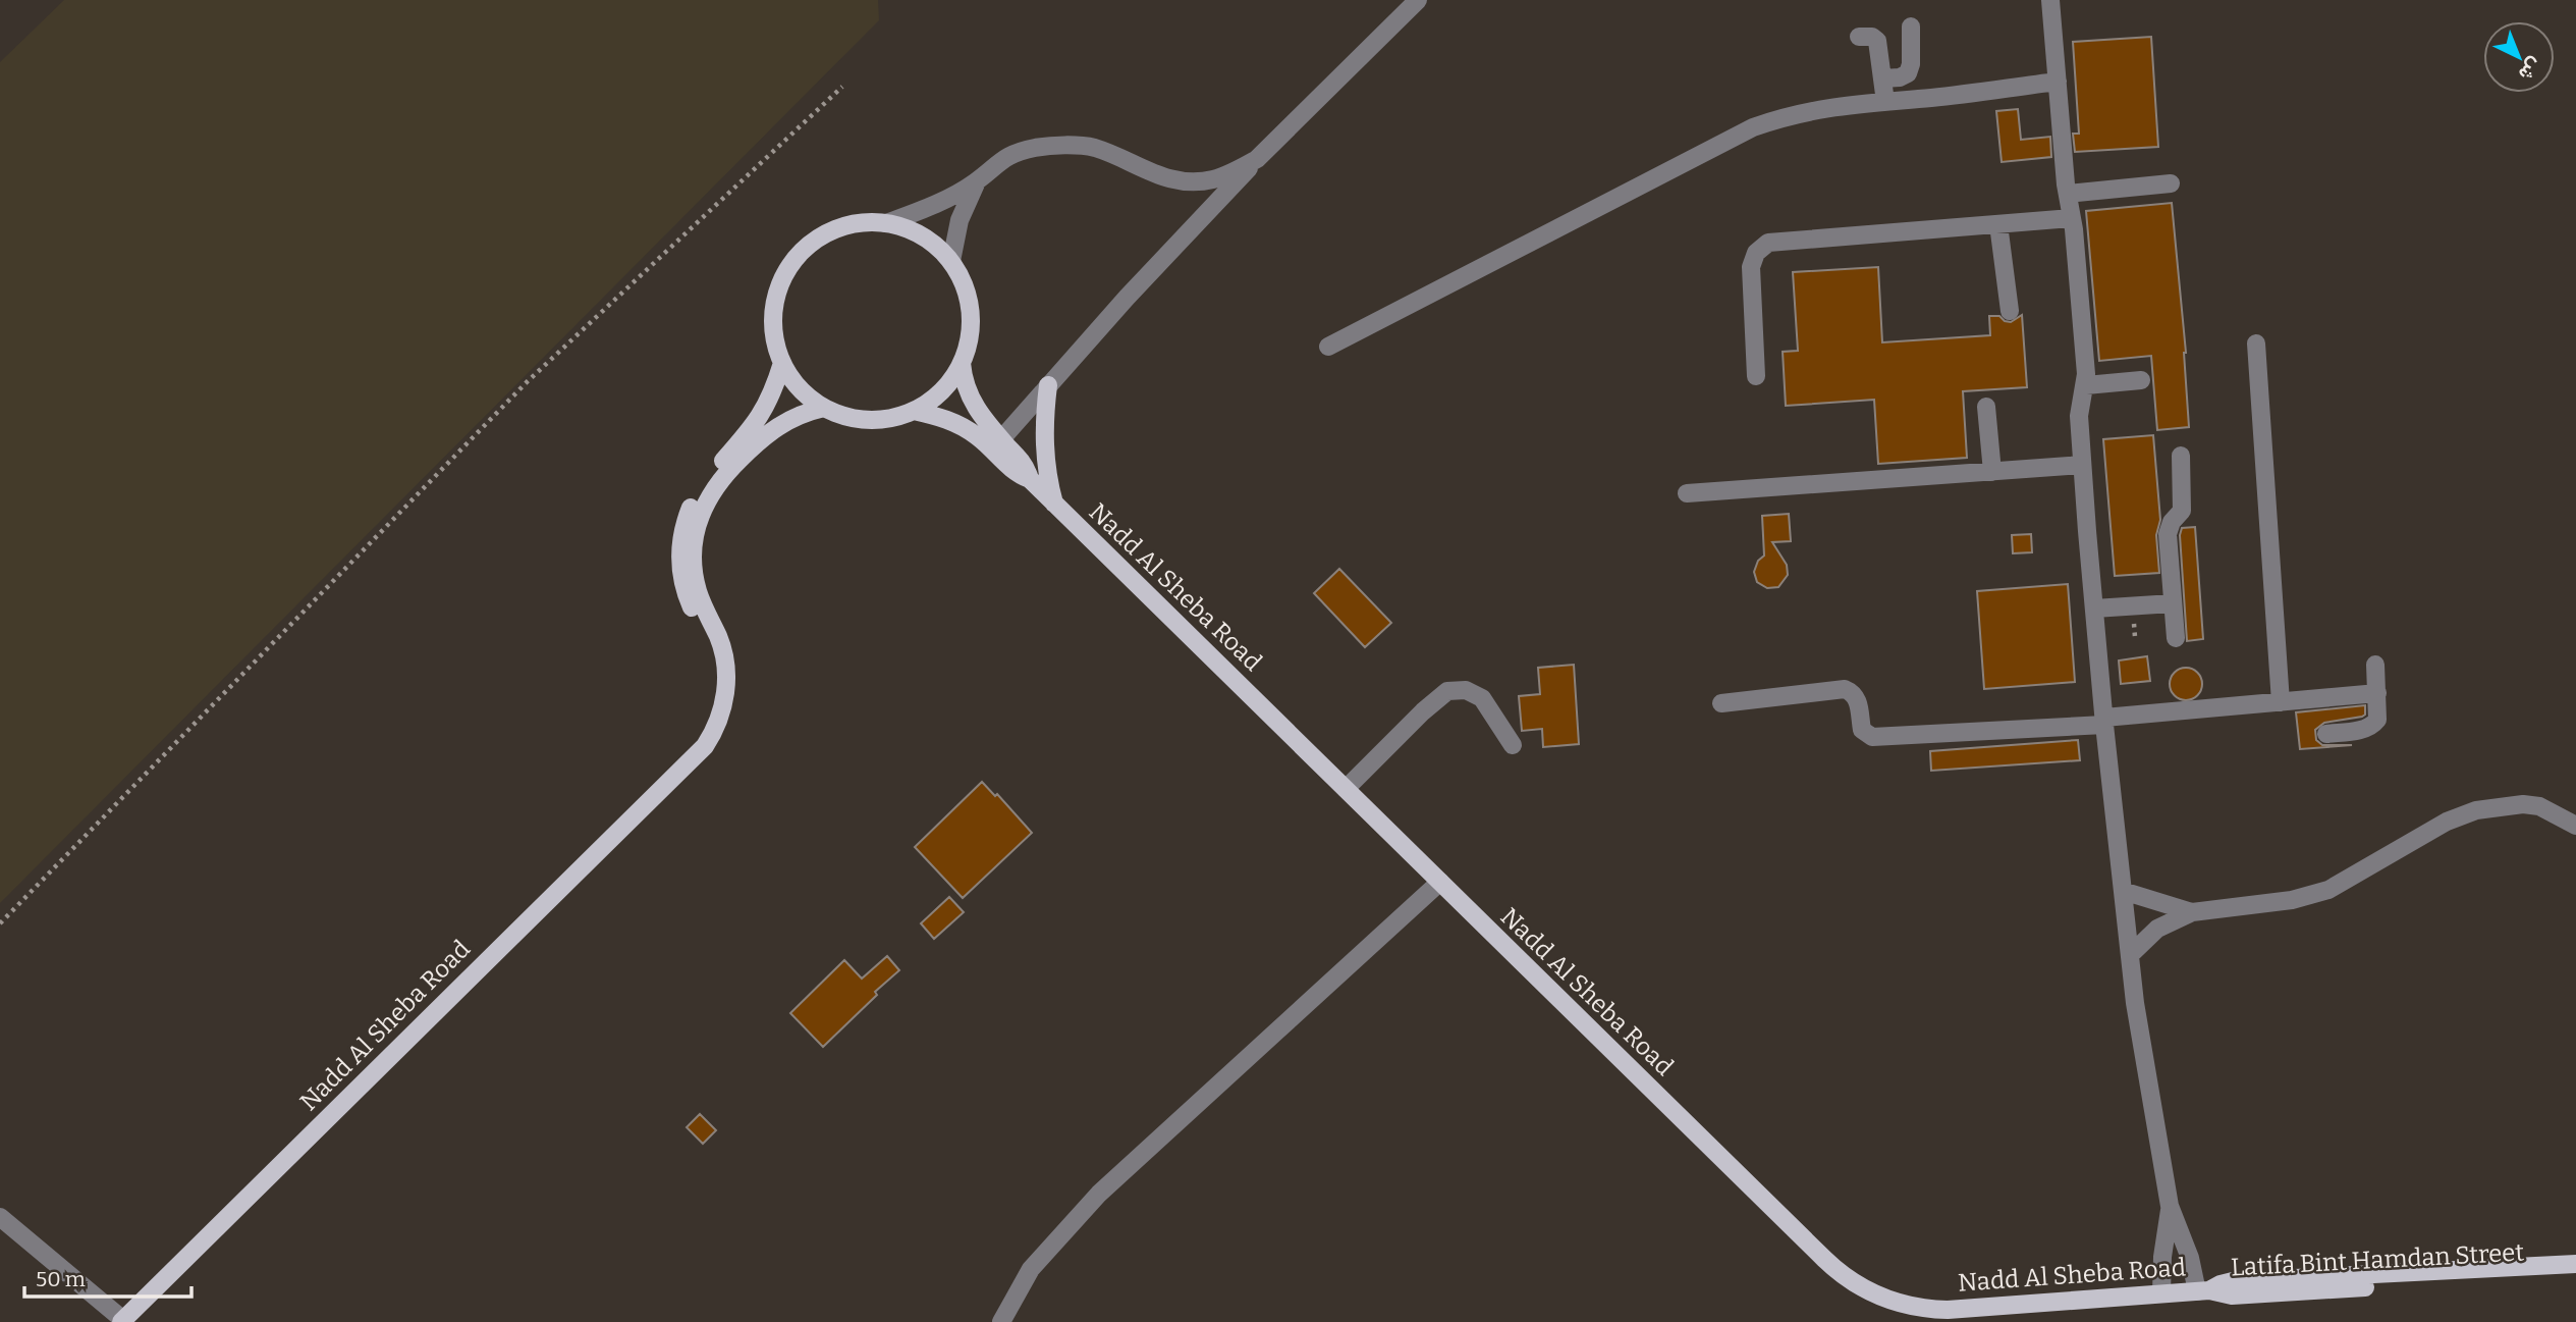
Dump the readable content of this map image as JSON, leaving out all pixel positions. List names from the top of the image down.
{
  "streets": {
    "main road": ["Nadd Al Sheba Road", "Latifa Bint Hamdan Street"]
  },
  "crossings": [
    ["Nadd Al Sheba Road", "Latifa Bint Hamdan Street"]
  ],
  "scale_bar": "50 m",
  "north": "bottom right"
}
